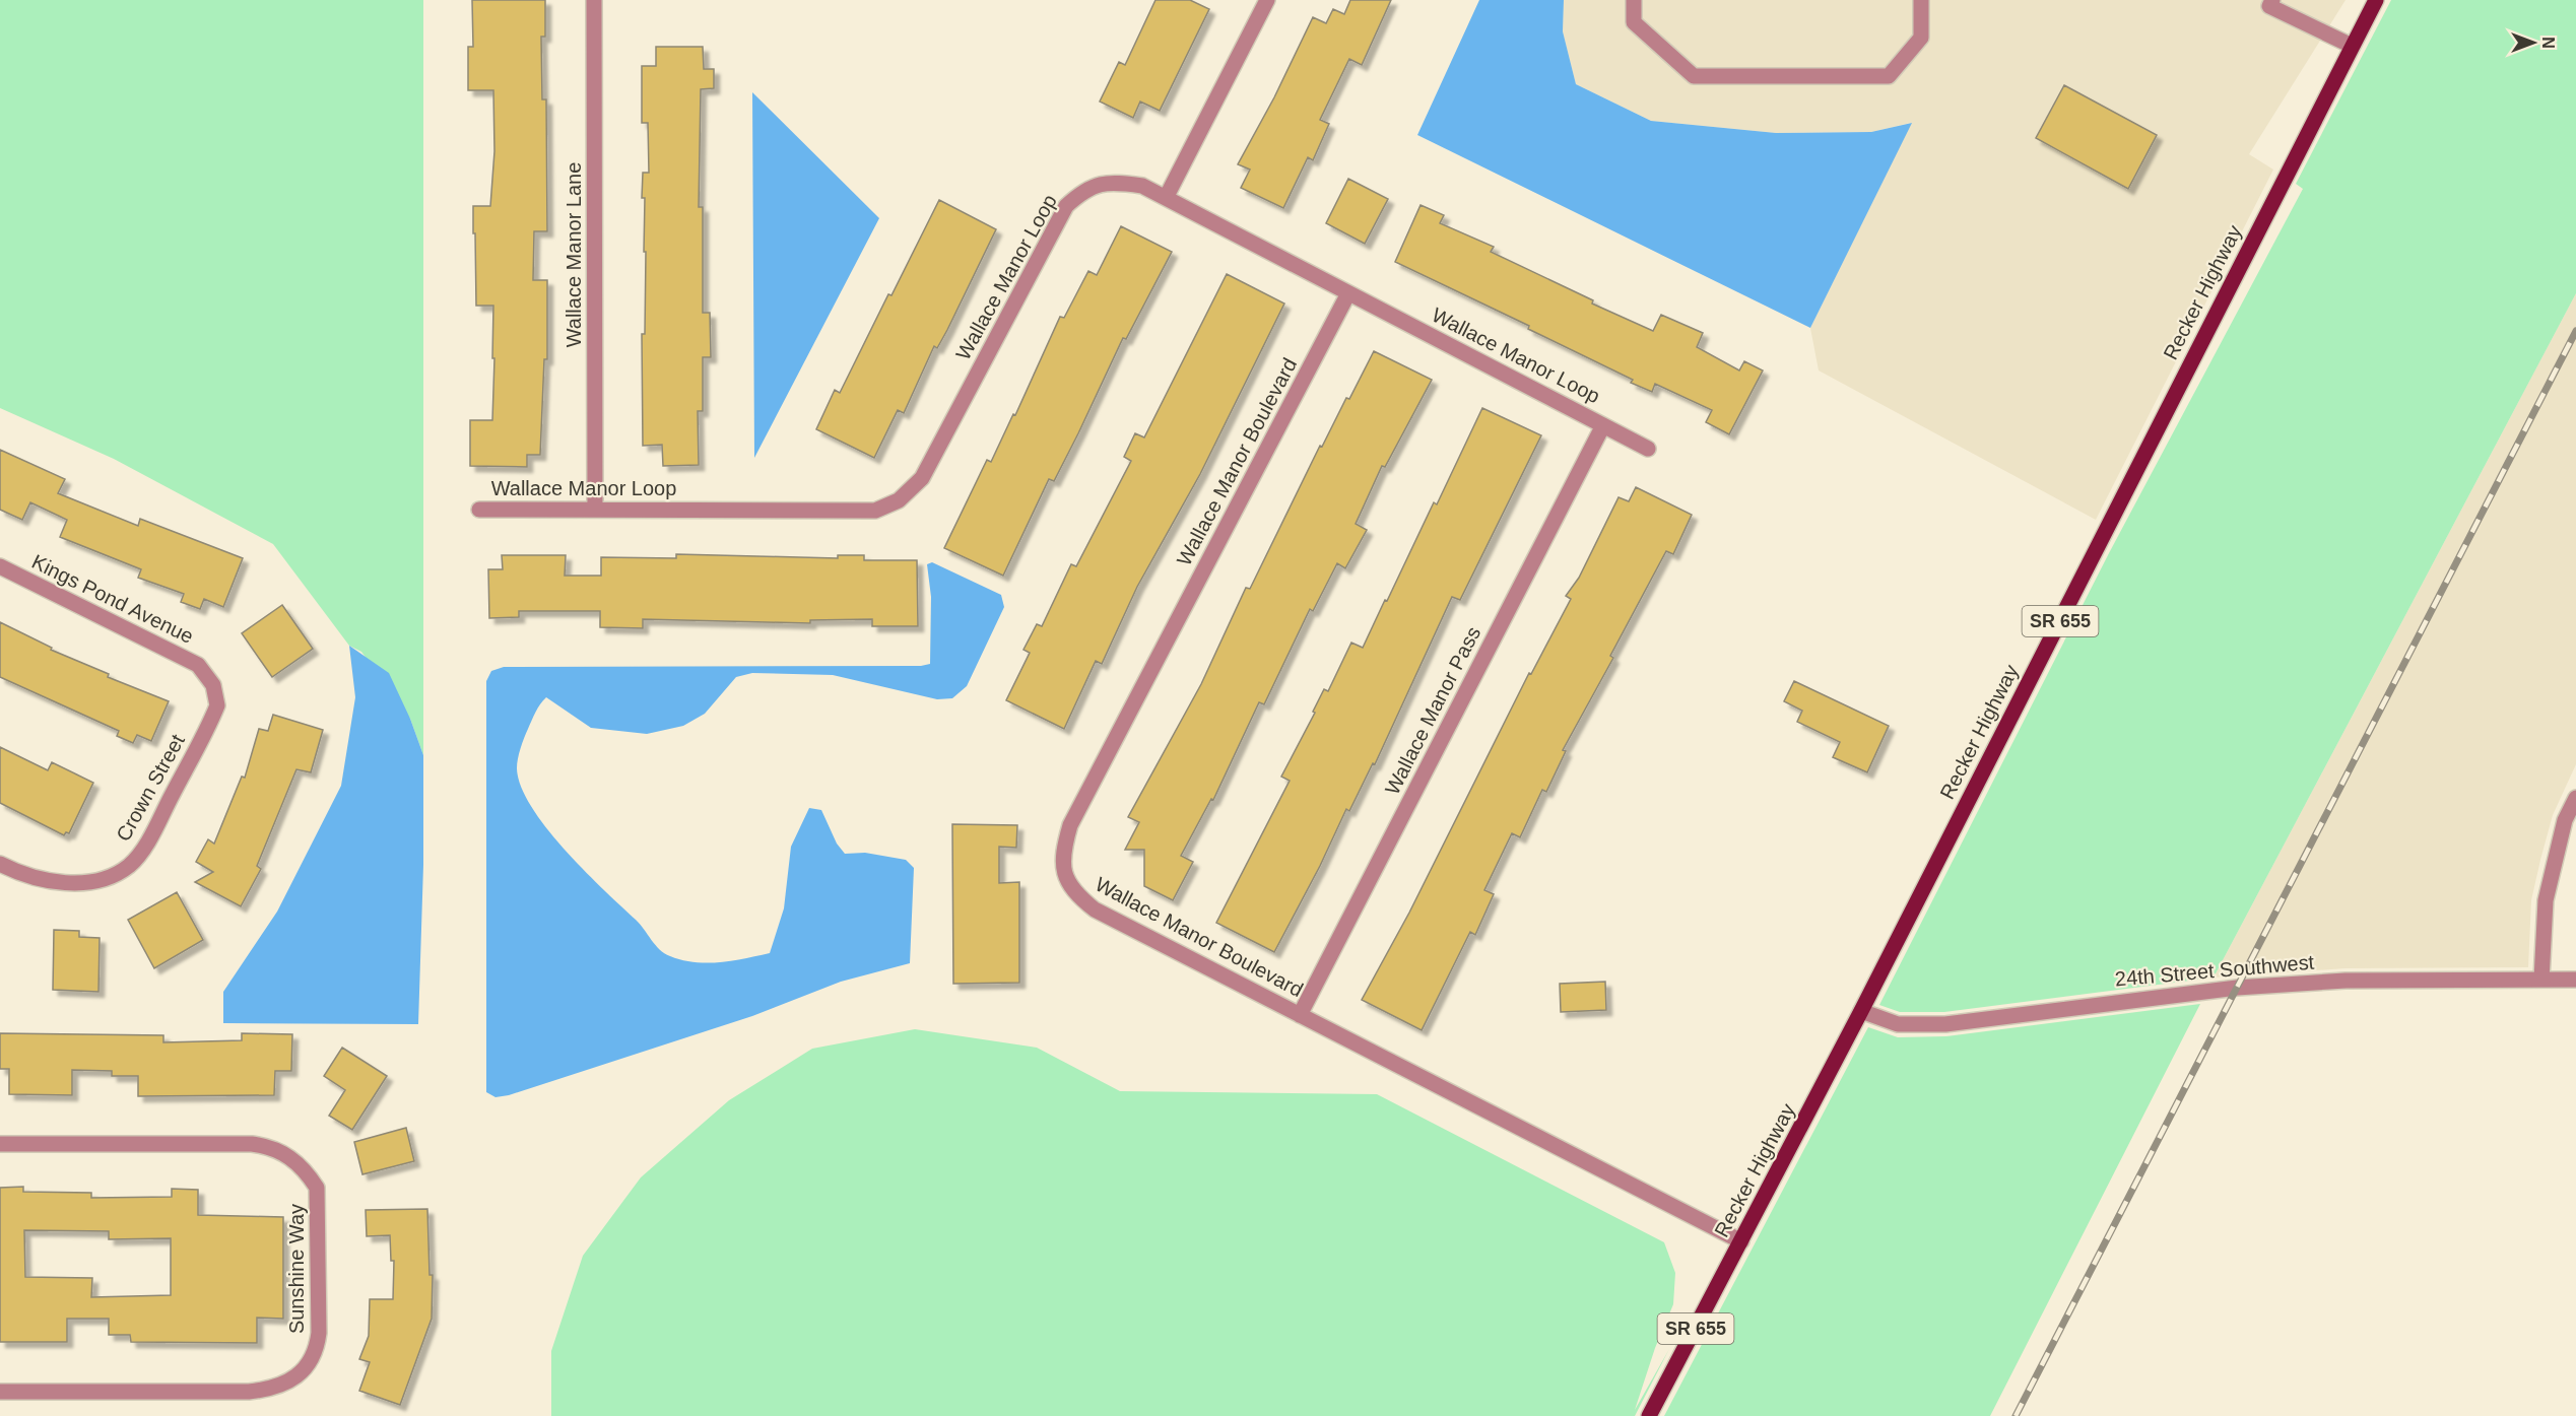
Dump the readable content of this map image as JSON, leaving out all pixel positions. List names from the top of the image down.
{
  "streets": {
    "main road": ["Recker Highway", "SR 655"],
    "street": [
      "Wallace Manor Lane",
      "Wallace Manor Loop",
      "Wallace Manor Boulevard",
      "Kings Pond Avenue",
      "Wallace Manor Pass",
      "Crown Street",
      "24th Street Southwest",
      "Sunshine Way"
    ]
  },
  "crossings": [
    ["Wallace Manor Lane", "Wallace Manor Loop"],
    ["Wallace Manor Loop", "Wallace Manor Boulevard"],
    ["Wallace Manor Loop", "Wallace Manor Pass"],
    ["Recker Highway", "Wallace Manor Boulevard"],
    ["Recker Highway", "24th Street Southwest"],
    ["Wallace Manor Boulevard", "Wallace Manor Pass"],
    ["Kings Pond Avenue", "Crown Street"]
  ],
  "north": "right"
}
